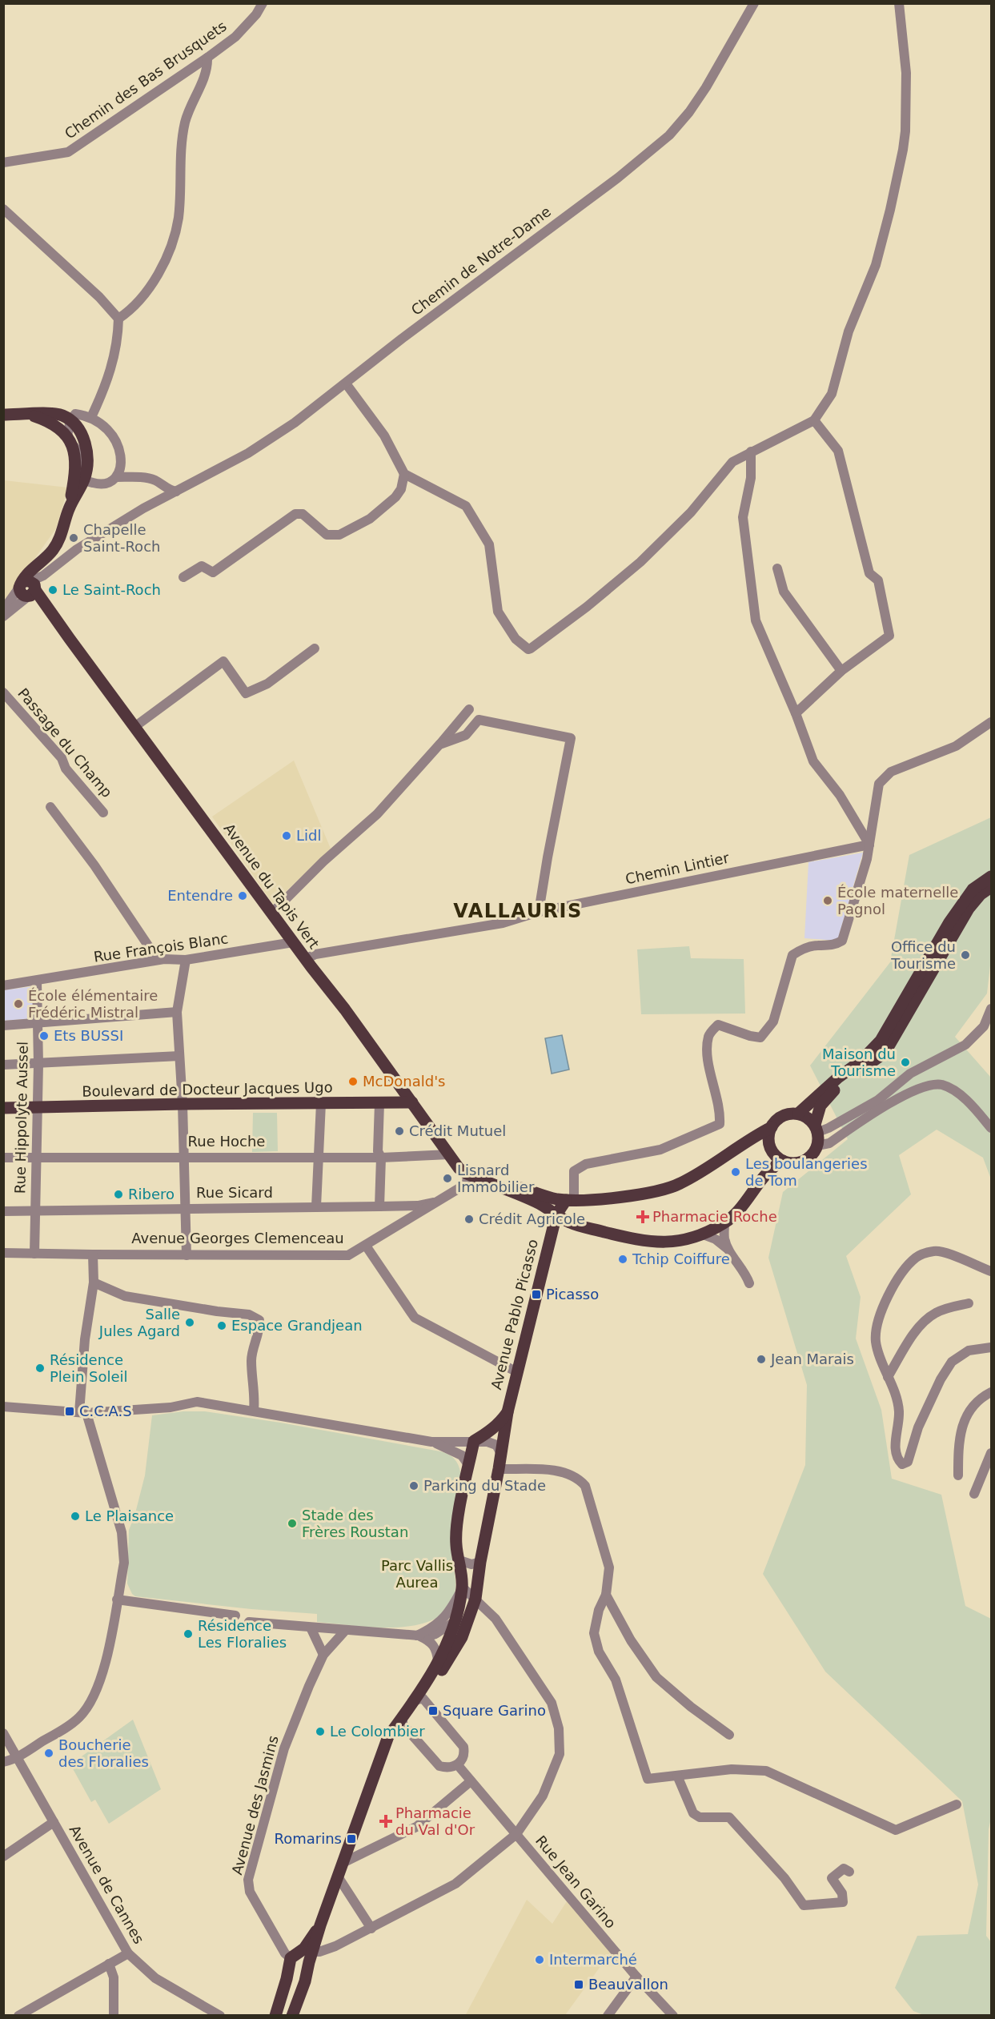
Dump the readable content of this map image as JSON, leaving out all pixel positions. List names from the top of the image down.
{
  "streets": {
    "main road": ["Avenue du Tapis Vert", "Boulevard de Docteur Jacques Ugo", "Avenue Pablo Picasso"],
    "street": [
      "Chemin des Bas Brusquets",
      "Chemin de Notre-Dame",
      "Passage du Champ",
      "Chemin Lintier",
      "Rue François Blanc",
      "Rue Hippolyte Aussel",
      "Rue Hoche",
      "Rue Sicard",
      "Avenue Georges Clemenceau",
      "Avenue des Jasmins",
      "Rue Jean Garino",
      "Avenue de Cannes"
    ]
  },
  "crossings": [
    ["Chemin de Notre-Dame", "Avenue du Tapis Vert"],
    ["Chemin Lintier", "Avenue du Tapis Vert"],
    ["Avenue du Tapis Vert", "Rue François Blanc"],
    ["Avenue du Tapis Vert", "Boulevard de Docteur Jacques Ugo"],
    ["Avenue du Tapis Vert", "Rue Hoche"],
    ["Avenue du Tapis Vert", "Avenue Georges Clemenceau"],
    ["Rue François Blanc", "Rue Hippolyte Aussel"],
    ["Boulevard de Docteur Jacques Ugo", "Rue Hippolyte Aussel"],
    ["Rue Hippolyte Aussel", "Rue Hoche"],
    ["Rue Hippolyte Aussel", "Rue Sicard"],
    ["Rue Hippolyte Aussel", "Avenue Georges Clemenceau"],
    ["Rue Sicard", "Avenue Georges Clemenceau"]
  ],
  "districts": ["VALLAURIS"],
  "parks": ["Parc Vallis Aurea"],
  "places": {
    "other": [
      "Chapelle Saint-Roch",
      "Le Saint-Roch",
      "Lidl",
      "Entendre",
      "École maternelle Pagnol",
      "Office du Tourisme",
      "École élémentaire Frédéric Mistral",
      "Ets BUSSI",
      "Maison du Tourisme",
      "McDonald's",
      "Crédit Mutuel",
      "Les boulangeries de Tom",
      "Lisnard Immobilier",
      "Ribero",
      "Crédit Agricole",
      "Tchip Coiffure",
      "Salle Jules Agard",
      "Espace Grandjean",
      "Jean Marais",
      "Résidence Plein Soleil",
      "Parking du Stade",
      "Le Plaisance",
      "Stade des Frères Roustan",
      "Résidence Les Floralies",
      "Le Colombier",
      "Boucherie des Floralies",
      "Intermarché"
    ],
    "health": ["Pharmacie Roche", "Pharmacie du Val d'Or"],
    "transit": [
      "Picasso",
      "C.C.A.S",
      "Square Garino",
      "Romarins",
      "Beauvallon"
    ]
  }
}
